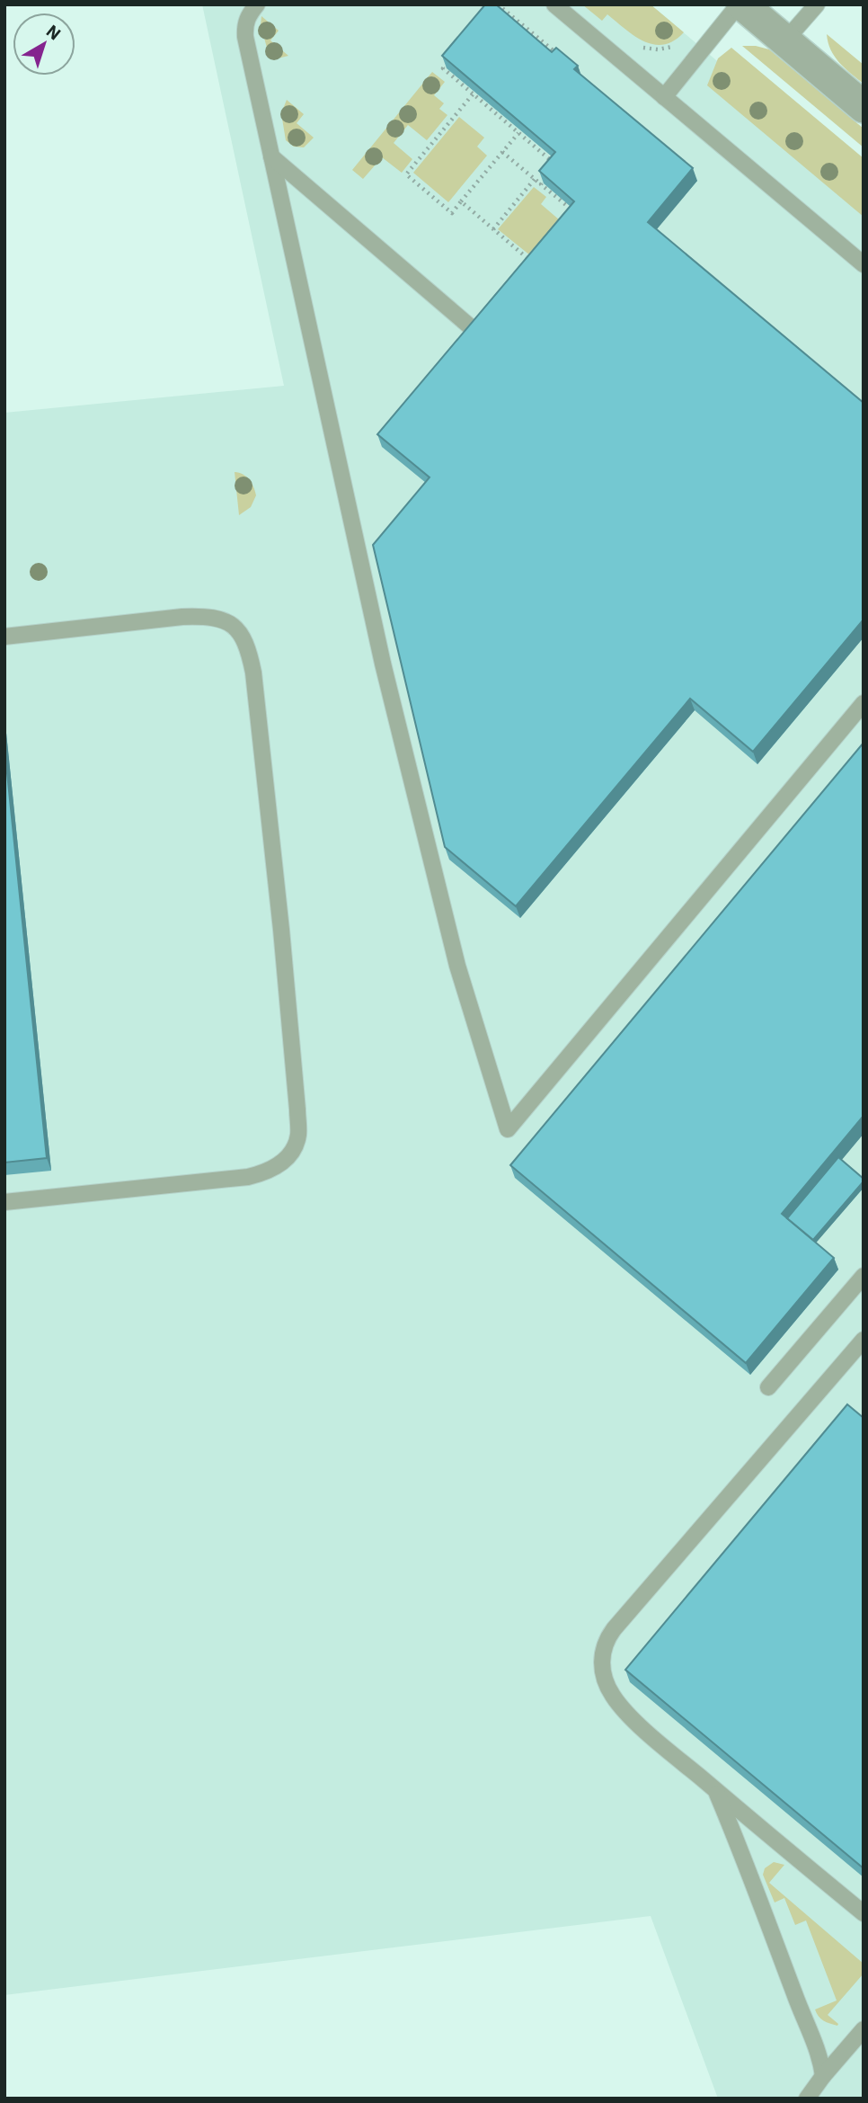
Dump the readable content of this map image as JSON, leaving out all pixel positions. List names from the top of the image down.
{
  "north": "top right"
}
